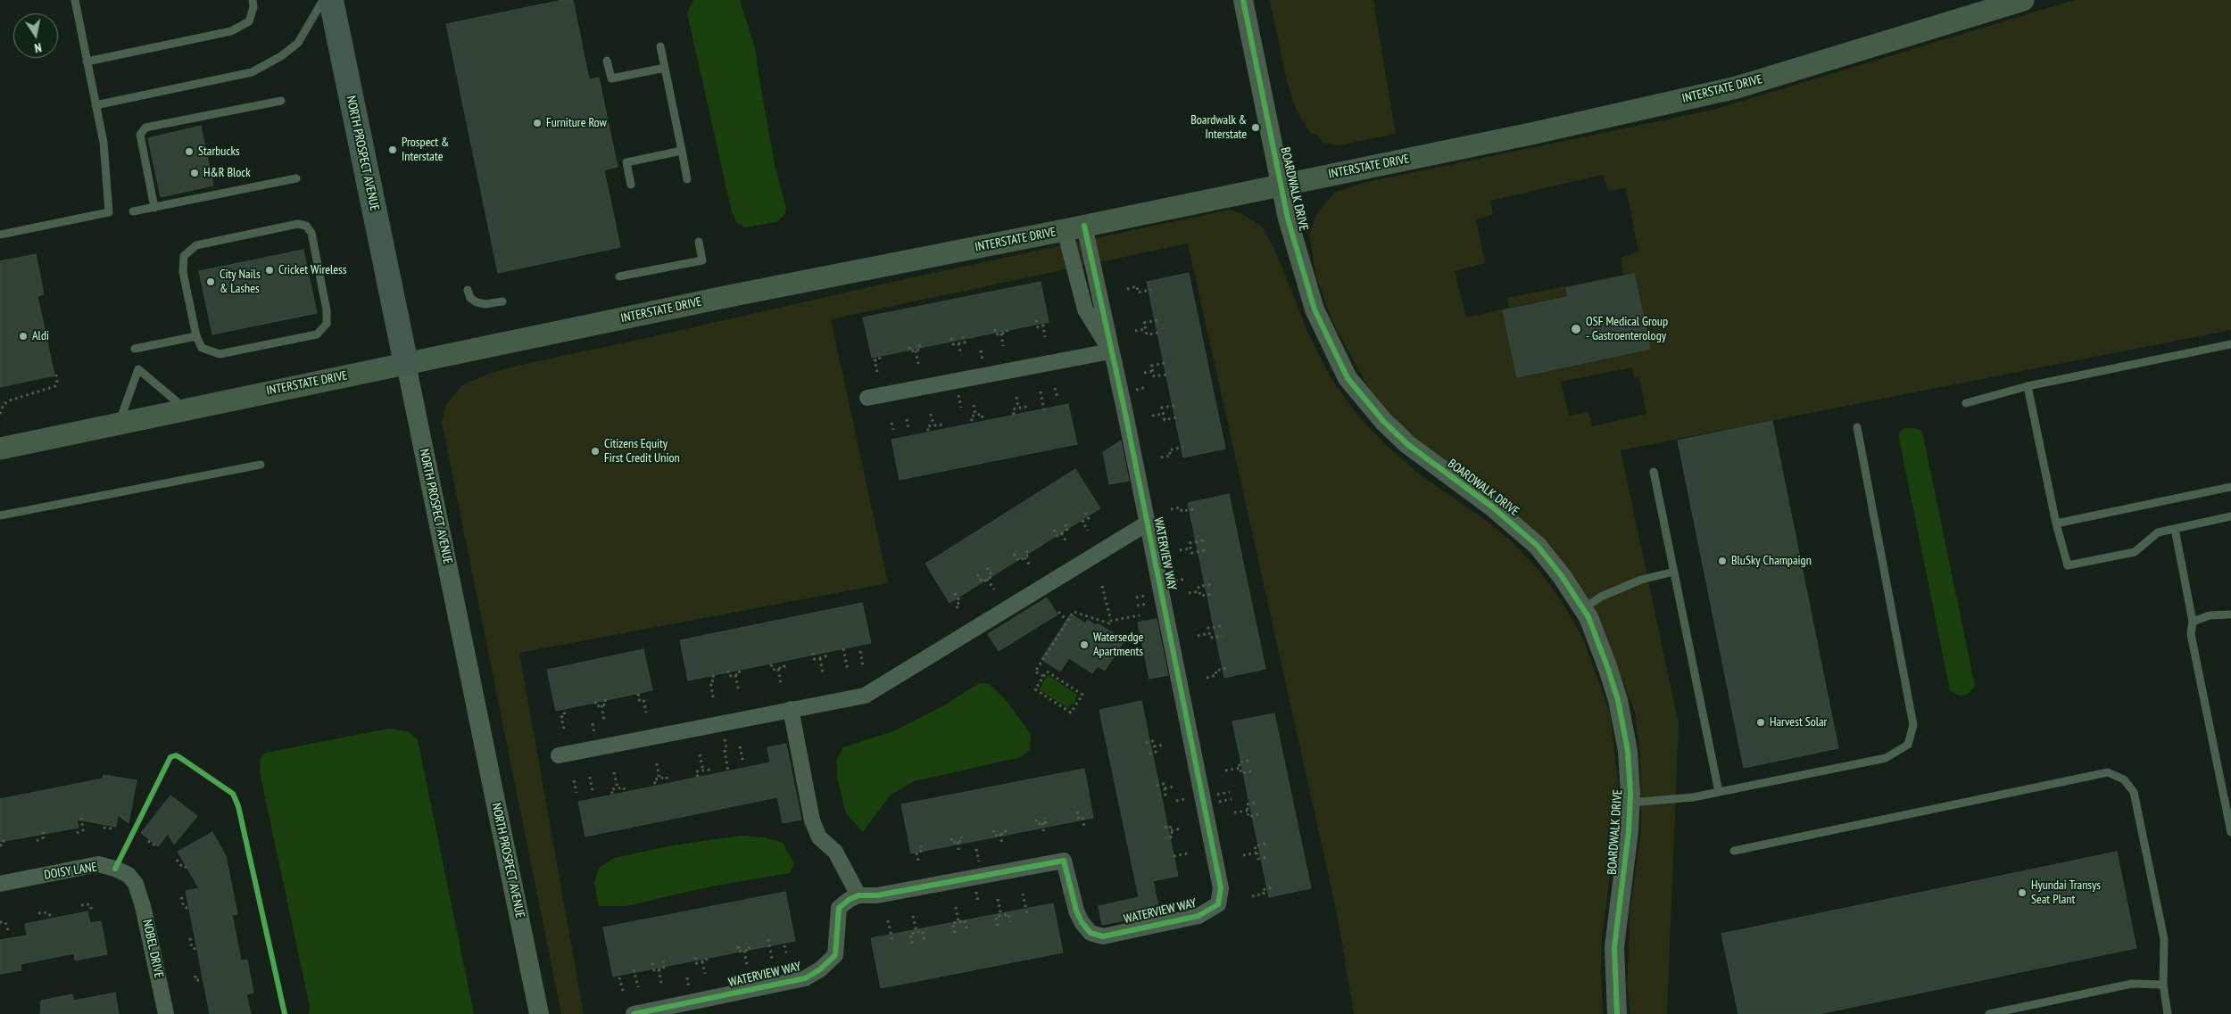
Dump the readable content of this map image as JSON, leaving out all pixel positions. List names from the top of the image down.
{
  "streets": {
    "main road": ["INTERSTATE DRIVE", "NORTH PROSPECT AVENUE"],
    "street": [
      "BOARDWALK DRIVE",
      "WATERVIEW WAY",
      "DOISY LANE",
      "NOBEL DRIVE"
    ]
  },
  "crossings": [
    ["INTERSTATE DRIVE", "NORTH PROSPECT AVENUE"],
    ["INTERSTATE DRIVE", "BOARDWALK DRIVE"],
    ["INTERSTATE DRIVE", "WATERVIEW WAY"],
    ["DOISY LANE", "NOBEL DRIVE"]
  ],
  "places": [
    "Furniture Row",
    "Boardwalk & Interstate",
    "Prospect & Interstate",
    "Starbucks",
    "H&R Block",
    "Cricket Wireless",
    "City Nails & Lashes",
    "OSF Medical Group - Gastroenterology",
    "Aldi",
    "Citizens Equity First Credit Union",
    "BluSky Champaign",
    "Watersedge Apartments",
    "Harvest Solar",
    "Hyundai Transys Seat Plant"
  ],
  "north": "bottom"
}
